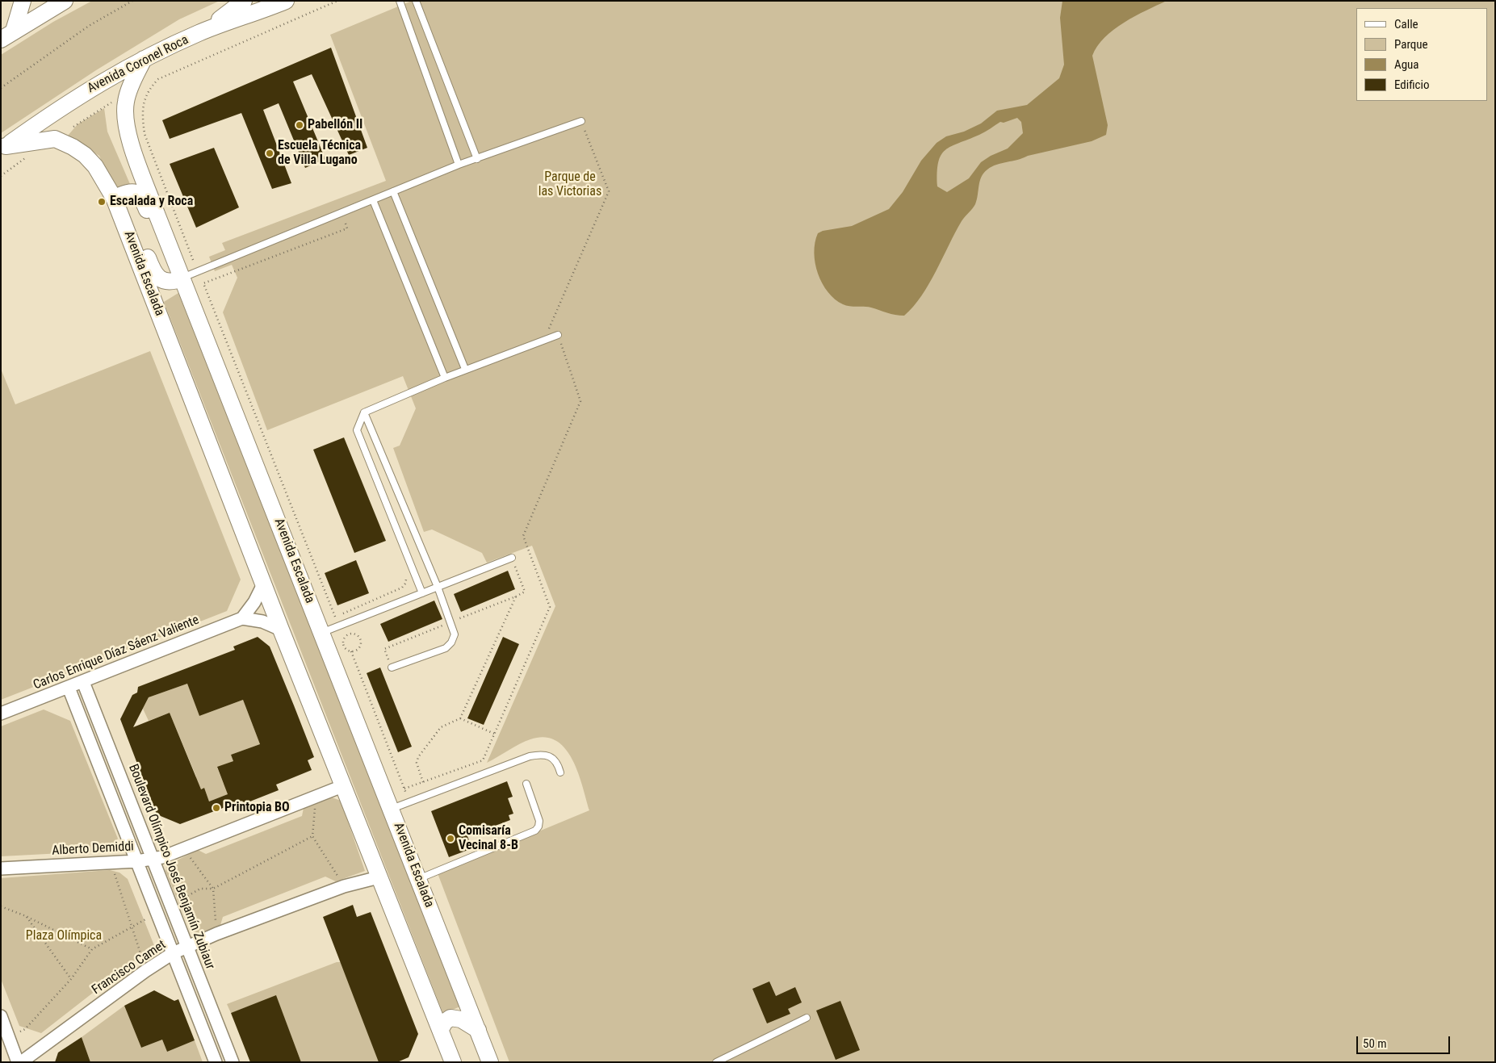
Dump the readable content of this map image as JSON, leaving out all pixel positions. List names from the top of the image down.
{
  "streets": {
    "main road": ["Avenida Coronel Roca", "Avenida Escalada"],
    "street": [
      "Carlos Enrique Díaz Sáenz Valiente",
      "Alberto Demiddi",
      "Boulevard Olímpico José Benjamín Zubiaur",
      "Francisco Camet"
    ]
  },
  "crossings": [
    ["Avenida Coronel Roca", "Avenida Escalada"],
    ["Avenida Escalada", "Alberto Demiddi"],
    ["Avenida Escalada", "Francisco Camet"],
    ["Carlos Enrique Díaz Sáenz Valiente", "Boulevard Olímpico José Benjamín Zubiaur"],
    ["Alberto Demiddi", "Boulevard Olímpico José Benjamín Zubiaur"],
    ["Boulevard Olímpico José Benjamín Zubiaur", "Francisco Camet"]
  ],
  "parks": ["Parque de las Victorias", "Plaza Olímpica"],
  "places": [
    "Pabellón II",
    "Escuela Técnica de Villa Lugano",
    "Escalada y Roca",
    "Printopia BO",
    "Comisaría Vecinal 8-B"
  ],
  "legend": [
    "Calle",
    "Parque",
    "Agua",
    "Edificio"
  ],
  "scale_bar": "50 m"
}
